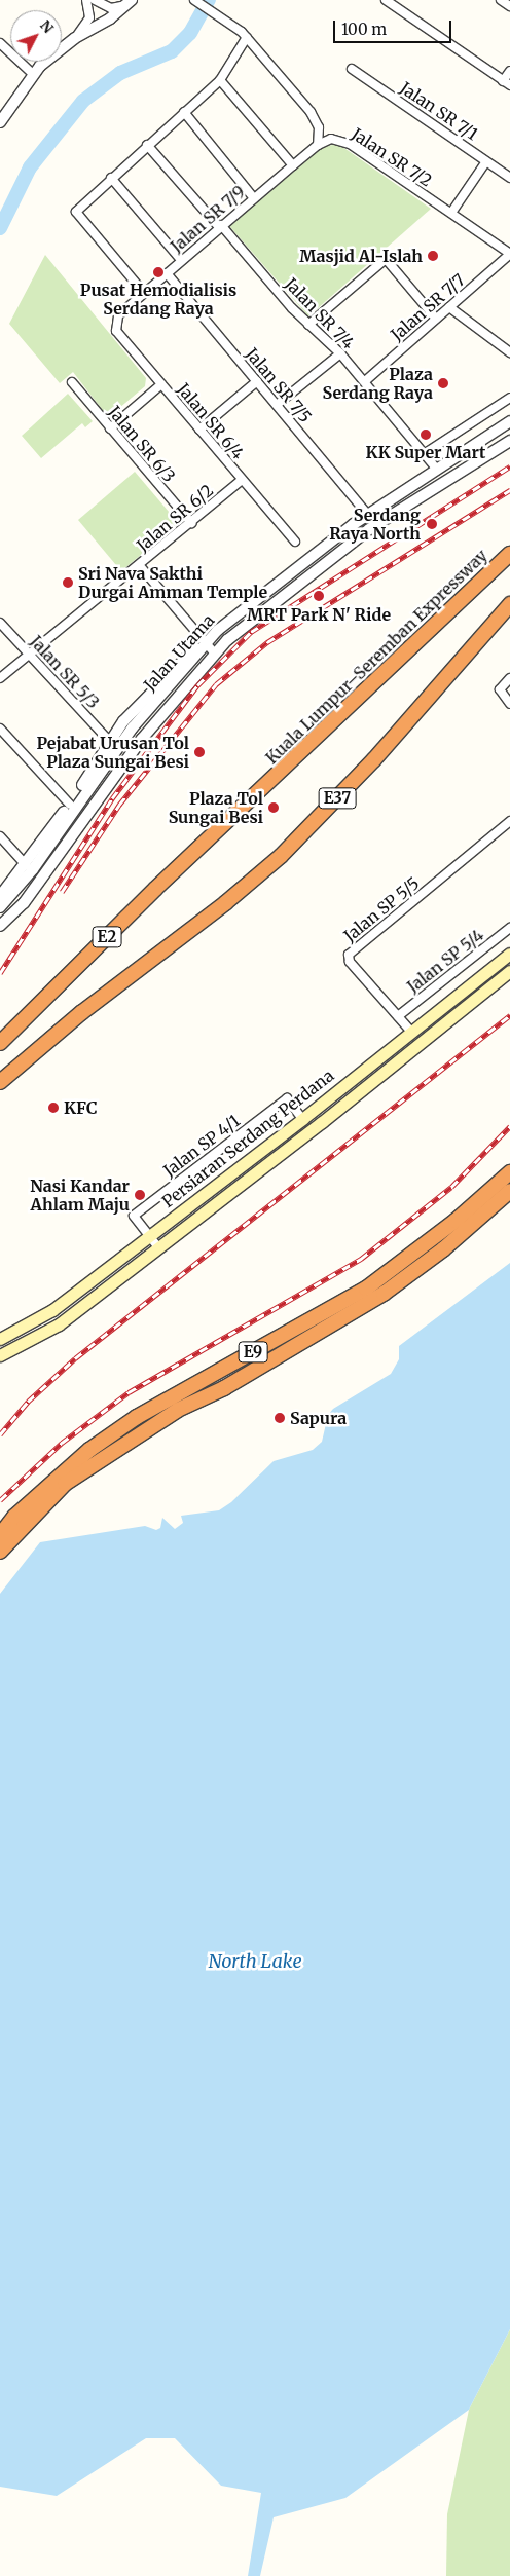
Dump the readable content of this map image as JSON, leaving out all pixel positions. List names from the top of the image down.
{
  "streets": {
    "highway": [
      "Kuala Lumpur–Seremban Expressway",
      "E37",
      "E2",
      "E9"
    ],
    "main road": ["Persiaran Serdang Perdana"],
    "street": [
      "Jalan SR 7/1",
      "Jalan SR 7/2",
      "Jalan SR 7/9",
      "Jalan SR 7/7",
      "Jalan SR 7/4",
      "Jalan SR 7/5",
      "Jalan SR 6/4",
      "Jalan SR 6/3",
      "Jalan SR 6/2",
      "Jalan Utama",
      "Jalan SR 5/3",
      "Jalan SP 5/5",
      "Jalan SP 5/4",
      "Jalan SP 4/1"
    ]
  },
  "crossings": [
    ["Jalan SR 7/2", "Jalan SR 7/9"],
    ["Jalan SR 7/2", "Jalan SR 7/7"],
    ["Jalan SR 7/9", "Jalan SR 7/4"],
    ["Jalan SR 7/9", "Jalan SR 7/5"],
    ["Jalan SR 7/9", "Jalan SR 6/4"],
    ["Jalan SR 7/7", "Jalan SR 7/4"],
    ["Jalan SR 7/4", "Jalan Utama"],
    ["Jalan SR 7/5", "Jalan Utama"],
    ["Jalan SR 6/4", "Jalan SR 6/2"],
    ["Jalan SR 6/3", "Jalan SR 6/2"],
    ["Jalan SR 6/2", "Jalan SR 5/3"],
    ["E37", "E2"],
    ["Jalan SP 5/5", "Jalan SP 5/4"],
    ["Jalan SP 5/5", "Persiaran Serdang Perdana"],
    ["Persiaran Serdang Perdana", "Jalan SP 4/1"]
  ],
  "water": ["North Lake"],
  "places": [
    "Masjid Al-Islah",
    "Pusat Hemodialisis Serdang Raya",
    "Plaza Serdang Raya",
    "KK Super Mart",
    "Serdang Raya North",
    "Sri Nava Sakthi Durgai Amman Temple",
    "MRT Park N' Ride",
    "Pejabat Urusan Tol Plaza Sungai Besi",
    "Plaza Tol Sungai Besi",
    "KFC",
    "Nasi Kandar Ahlam Maju",
    "Sapura"
  ],
  "scale_bar": "100 m",
  "north": "top right"
}
